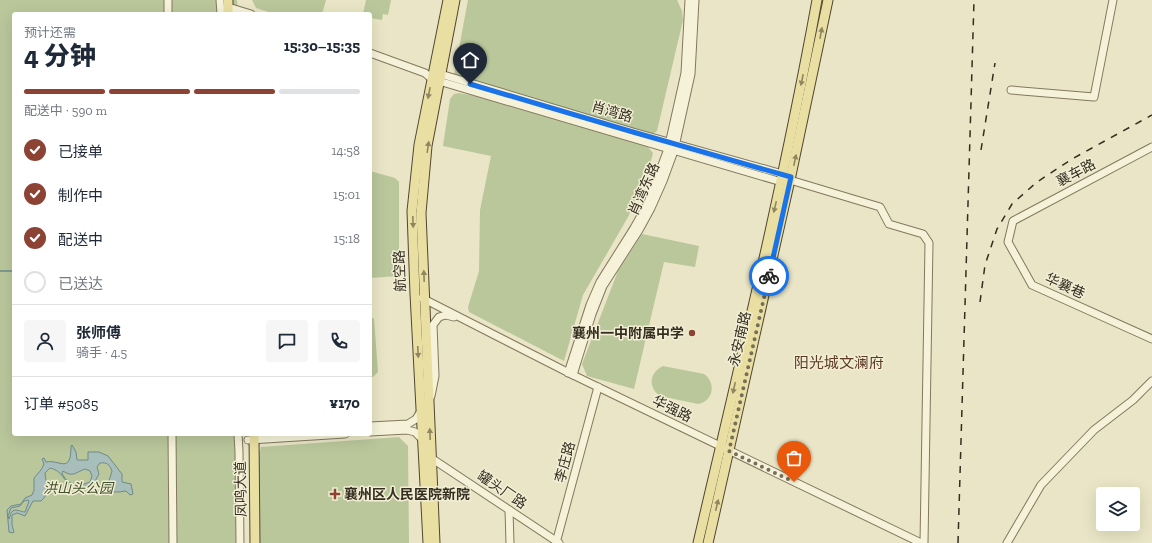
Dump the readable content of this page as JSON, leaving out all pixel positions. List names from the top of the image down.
{
  "streets": {
    "main road": ["航空路", "永安南路", "凤鸣大道"],
    "street": [
      "肖湾路",
      "襄车路",
      "肖湾东路",
      "华襄巷",
      "华强路",
      "李庄路",
      "罐头厂路"
    ]
  },
  "crossings": [
    ["肖湾路", "肖湾东路"],
    ["肖湾路", "航空路"],
    ["肖湾路", "永安南路"],
    ["肖湾路", "华强路"],
    ["襄车路", "华襄巷"],
    ["肖湾东路", "华强路"],
    ["航空路", "华强路"],
    ["航空路", "罐头厂路"],
    ["永安南路", "华强路"],
    ["华强路", "李庄路"],
    ["李庄路", "罐头厂路"]
  ],
  "districts": ["阳光城文澜府"],
  "parks": ["洪山头公园"],
  "places": {
    "other": ["襄州一中附属中学"],
    "health": ["襄州区人民医院新院"]
  },
  "page": {
    "heading": ["4 分钟", "预计还需", "15:30–15:35"],
    "panel": [
      "张师傅",
      "骑手 · 4.5",
      "订单 #5085",
      "¥170"
    ],
    "bar": "配送中 · 590 m",
    "list": [
      ["已接单", "14:58"],
      ["制作中", "15:01"],
      ["配送中", "15:18"],
      "已送达"
    ]
  }
}
